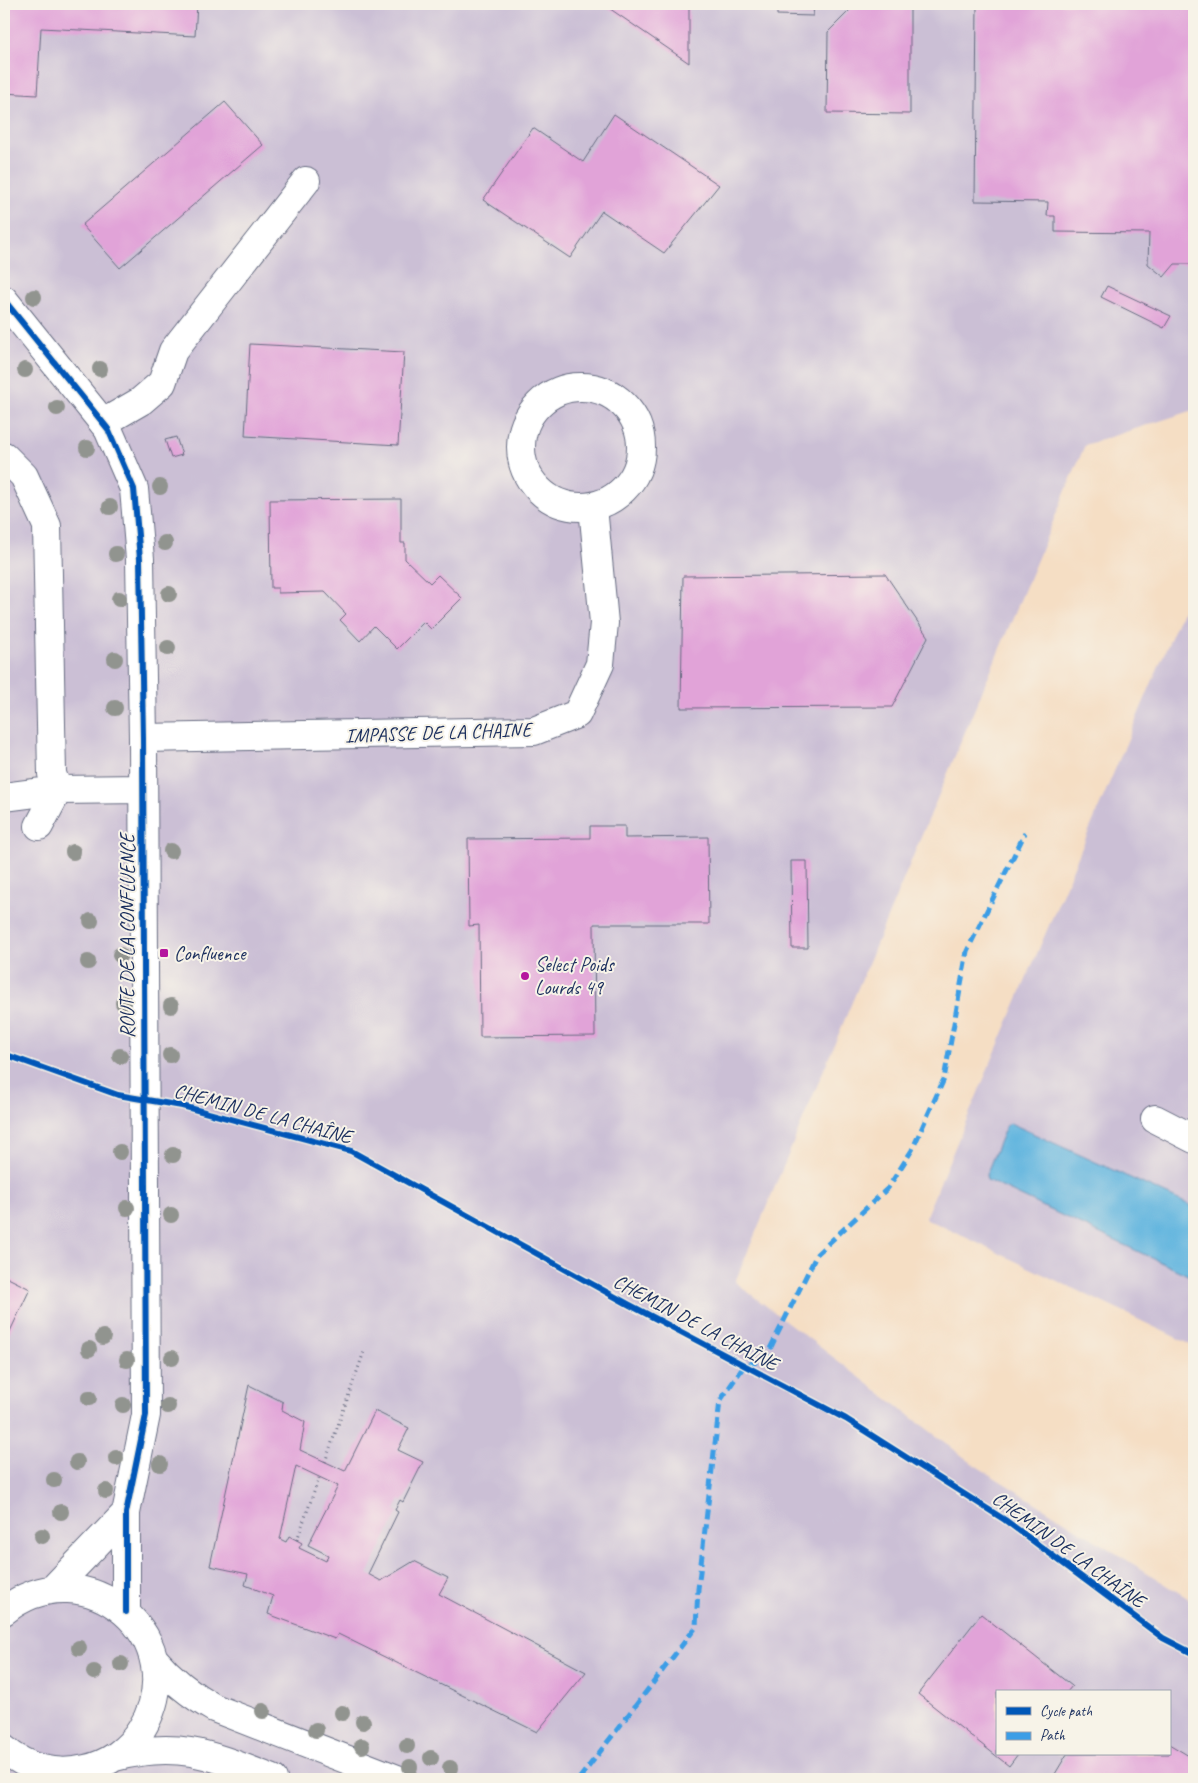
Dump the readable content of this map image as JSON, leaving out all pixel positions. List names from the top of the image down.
{
  "streets": {
    "street": ["IMPASSE DE LA CHAINE", "ROUTE DE LA CONFLUENCE"],
    "cycle path": ["CHEMIN DE LA CHAÎNE"]
  },
  "crossings": [
    ["IMPASSE DE LA CHAINE", "ROUTE DE LA CONFLUENCE"]
  ],
  "places": {
    "transit": ["Confluence"],
    "other": ["Select Poids Lourds 49"]
  },
  "legend": ["Cycle path", "Path"]
}
